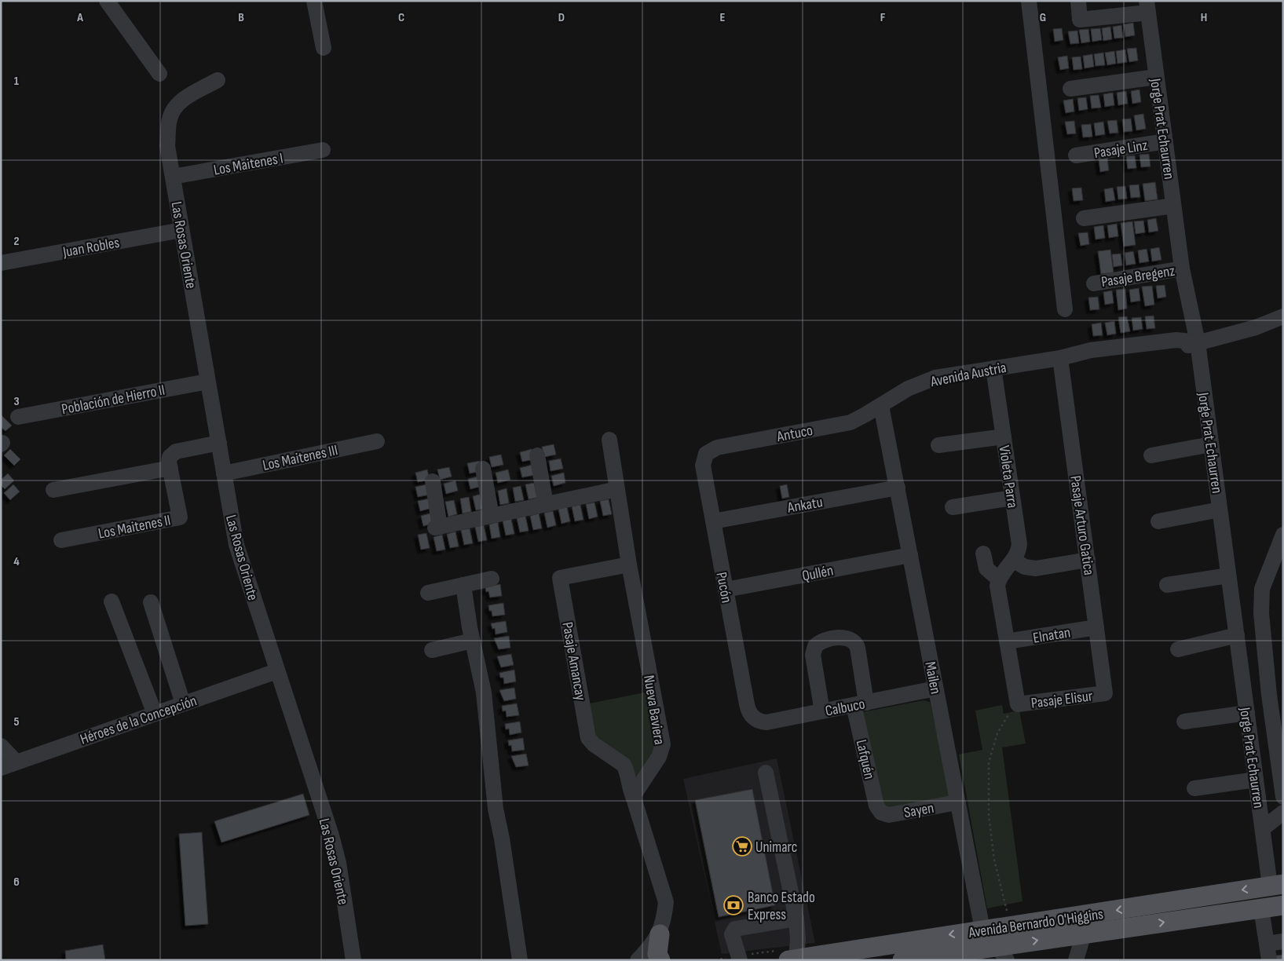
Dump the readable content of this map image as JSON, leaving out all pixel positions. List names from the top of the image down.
{
  "streets": {
    "main road": ["Avenida Bernardo O'Higgins"],
    "street": [
      "Jorge Prat Echaurren",
      "Pasaje Linz",
      "Los Maitenes I",
      "Las Rosas Oriente",
      "Juan Robles",
      "Pasaje Bregenz",
      "Avenida Austria",
      "Población de Hierro II",
      "Antuco",
      "Los Maitenes III",
      "Violeta Parra",
      "Ankatu",
      "Pasaje Arturo Gatica",
      "Los Maitenes II",
      "Qullén",
      "Pucón",
      "Elnatan",
      "Pasaje Amancay",
      "Mailen",
      "Pasaje Elisur",
      "Calbuco",
      "Nueva Baviera",
      "Héroes de la Concepción",
      "Lafquén",
      "Sayen"
    ]
  },
  "crossings": [
    ["Jorge Prat Echaurren", "Pasaje Linz"],
    ["Jorge Prat Echaurren", "Pasaje Bregenz"],
    ["Jorge Prat Echaurren", "Avenida Austria"],
    ["Jorge Prat Echaurren", "Avenida Bernardo O'Higgins"],
    ["Los Maitenes I", "Las Rosas Oriente"],
    ["Las Rosas Oriente", "Juan Robles"],
    ["Las Rosas Oriente", "Población de Hierro II"],
    ["Las Rosas Oriente", "Los Maitenes III"],
    ["Las Rosas Oriente", "Los Maitenes II"],
    ["Las Rosas Oriente", "Héroes de la Concepción"],
    ["Avenida Austria", "Antuco"],
    ["Avenida Austria", "Violeta Parra"],
    ["Avenida Austria", "Pasaje Arturo Gatica"],
    ["Avenida Austria", "Mailen"],
    ["Antuco", "Pucón"],
    ["Antuco", "Mailen"],
    ["Ankatu", "Pucón"],
    ["Ankatu", "Mailen"],
    ["Pasaje Arturo Gatica", "Elnatan"],
    ["Pasaje Arturo Gatica", "Pasaje Elisur"],
    ["Qullén", "Pucón"],
    ["Qullén", "Mailen"],
    ["Pucón", "Calbuco"],
    ["Pasaje Amancay", "Nueva Baviera"],
    ["Mailen", "Calbuco"],
    ["Mailen", "Sayen"],
    ["Mailen", "Avenida Bernardo O'Higgins"],
    ["Calbuco", "Lafquén"],
    ["Lafquén", "Sayen"]
  ],
  "places": {
    "supermarket": ["Unimarc"],
    "bank": ["Banco Estado Express"]
  },
  "grid": {
    "columns": [
      "A",
      "B",
      "C",
      "D",
      "E",
      "F",
      "G",
      "H"
    ],
    "rows": [
      "1",
      "2",
      "3",
      "4",
      "5",
      "6"
    ]
  }
}
